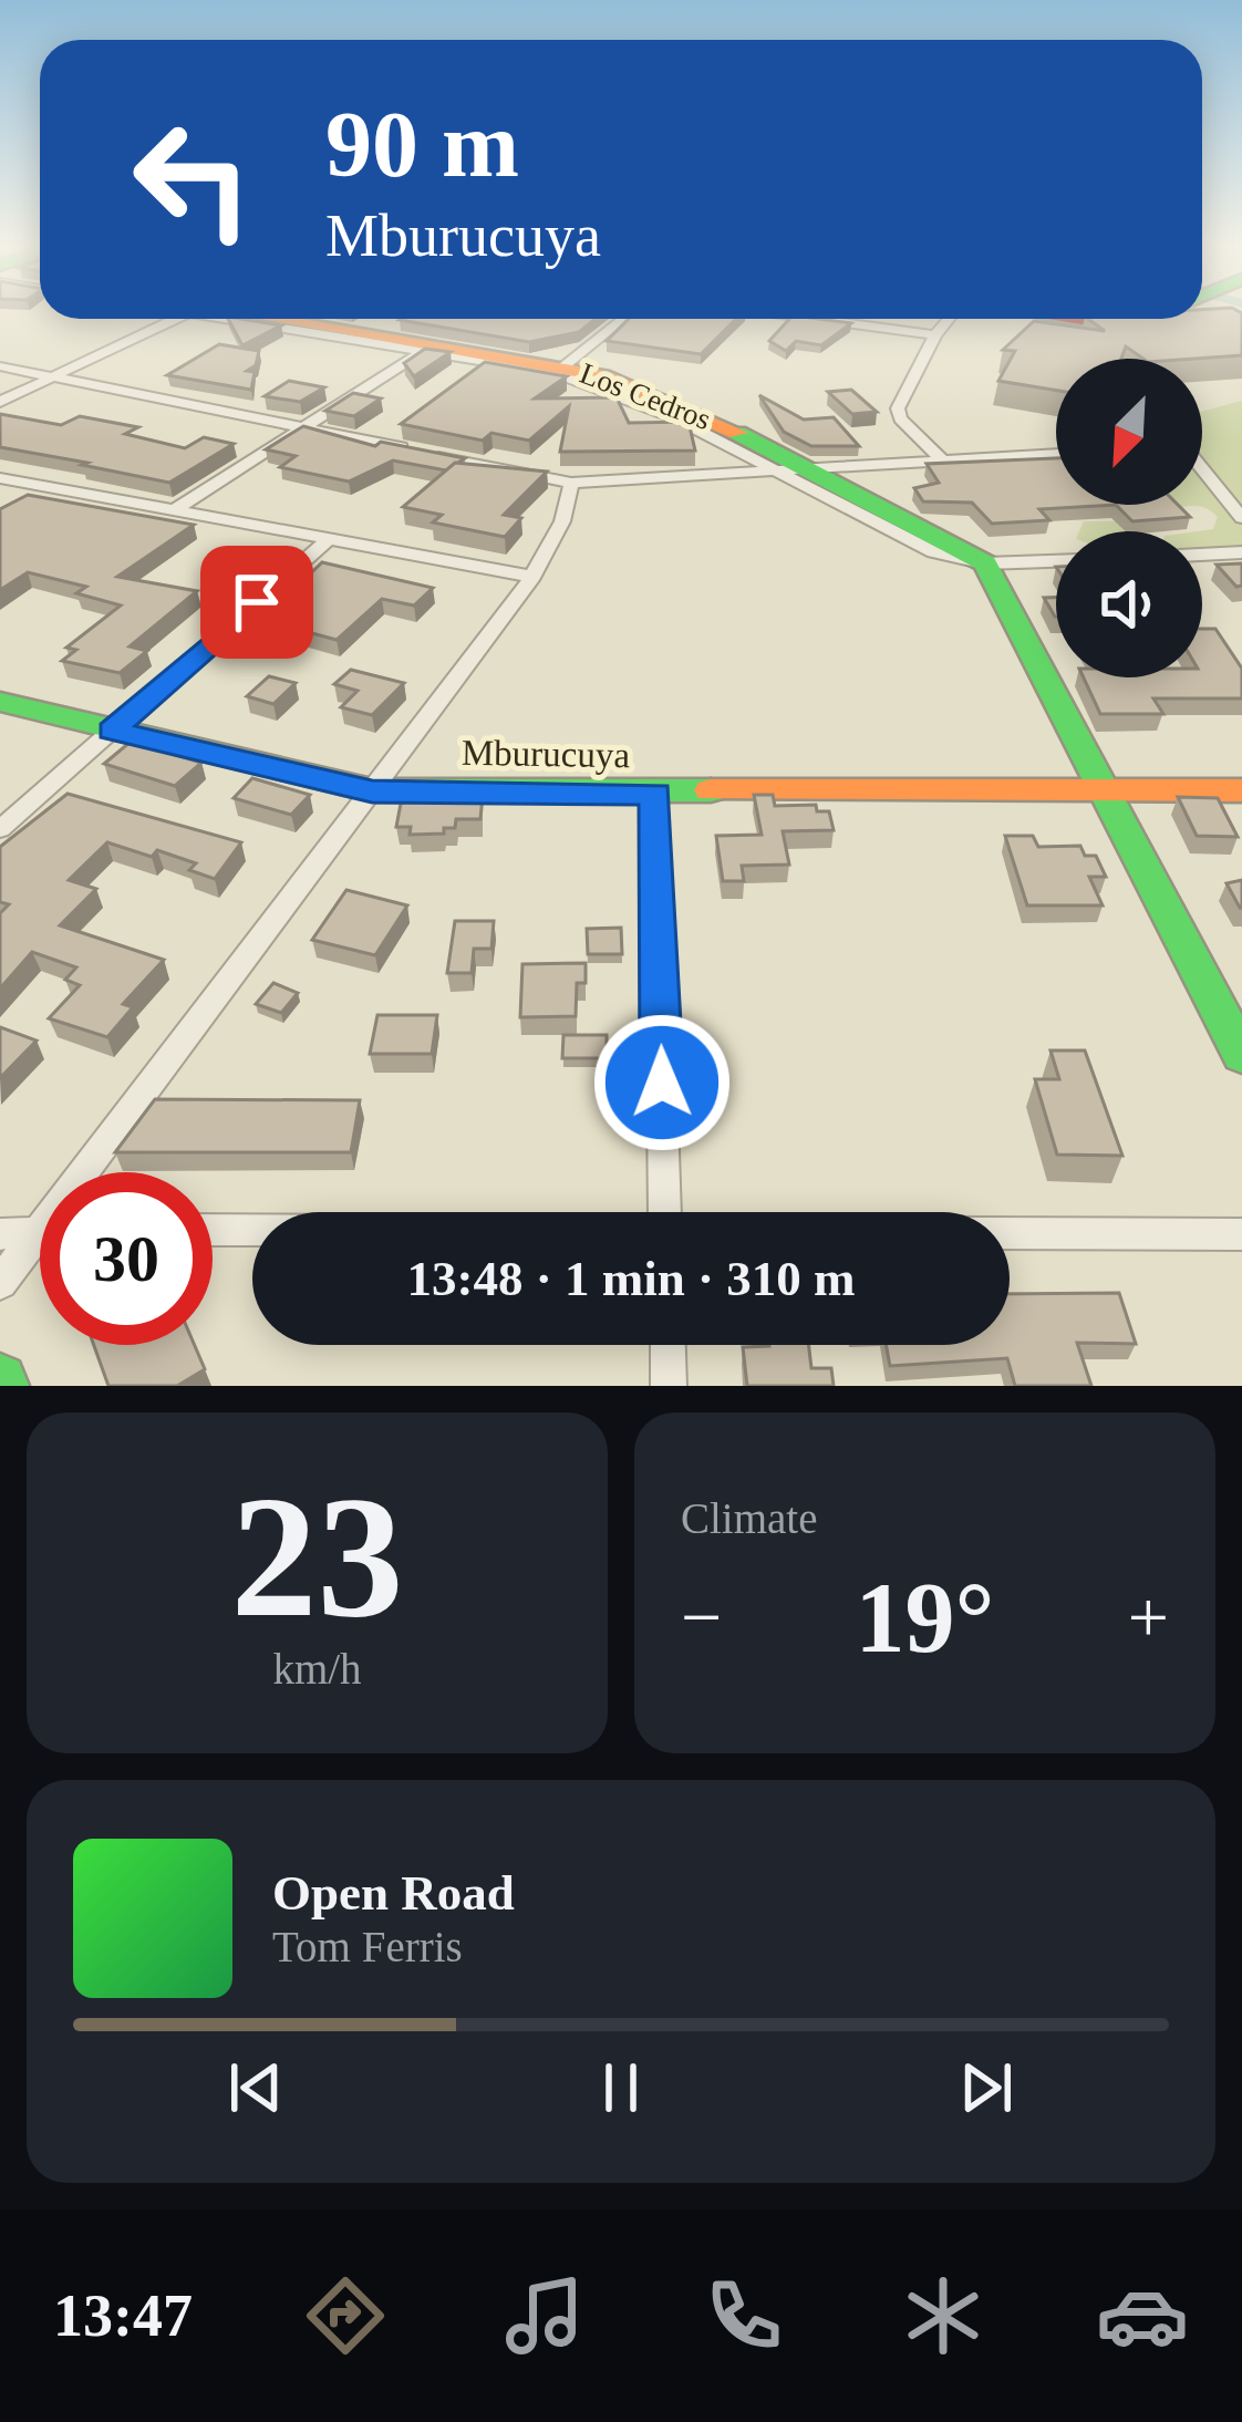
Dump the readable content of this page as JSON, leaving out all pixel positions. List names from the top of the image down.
{
  "streets": {
    "street": ["Los Cedros", "Mburucuya"]
  },
  "north": "bottom left",
  "page": {
    "turn": ["90 m", "Mburucuya"],
    "limit": "30",
    "trip": "13:48 · 1 min · 310 m",
    "tile": [
      ["23", "km/h"],
      "Climate"
    ],
    "heat": ["−", "19°", "+"],
    "song": ["Open Road", "Tom Ferris"],
    "tabs": "13:47"
  }
}
